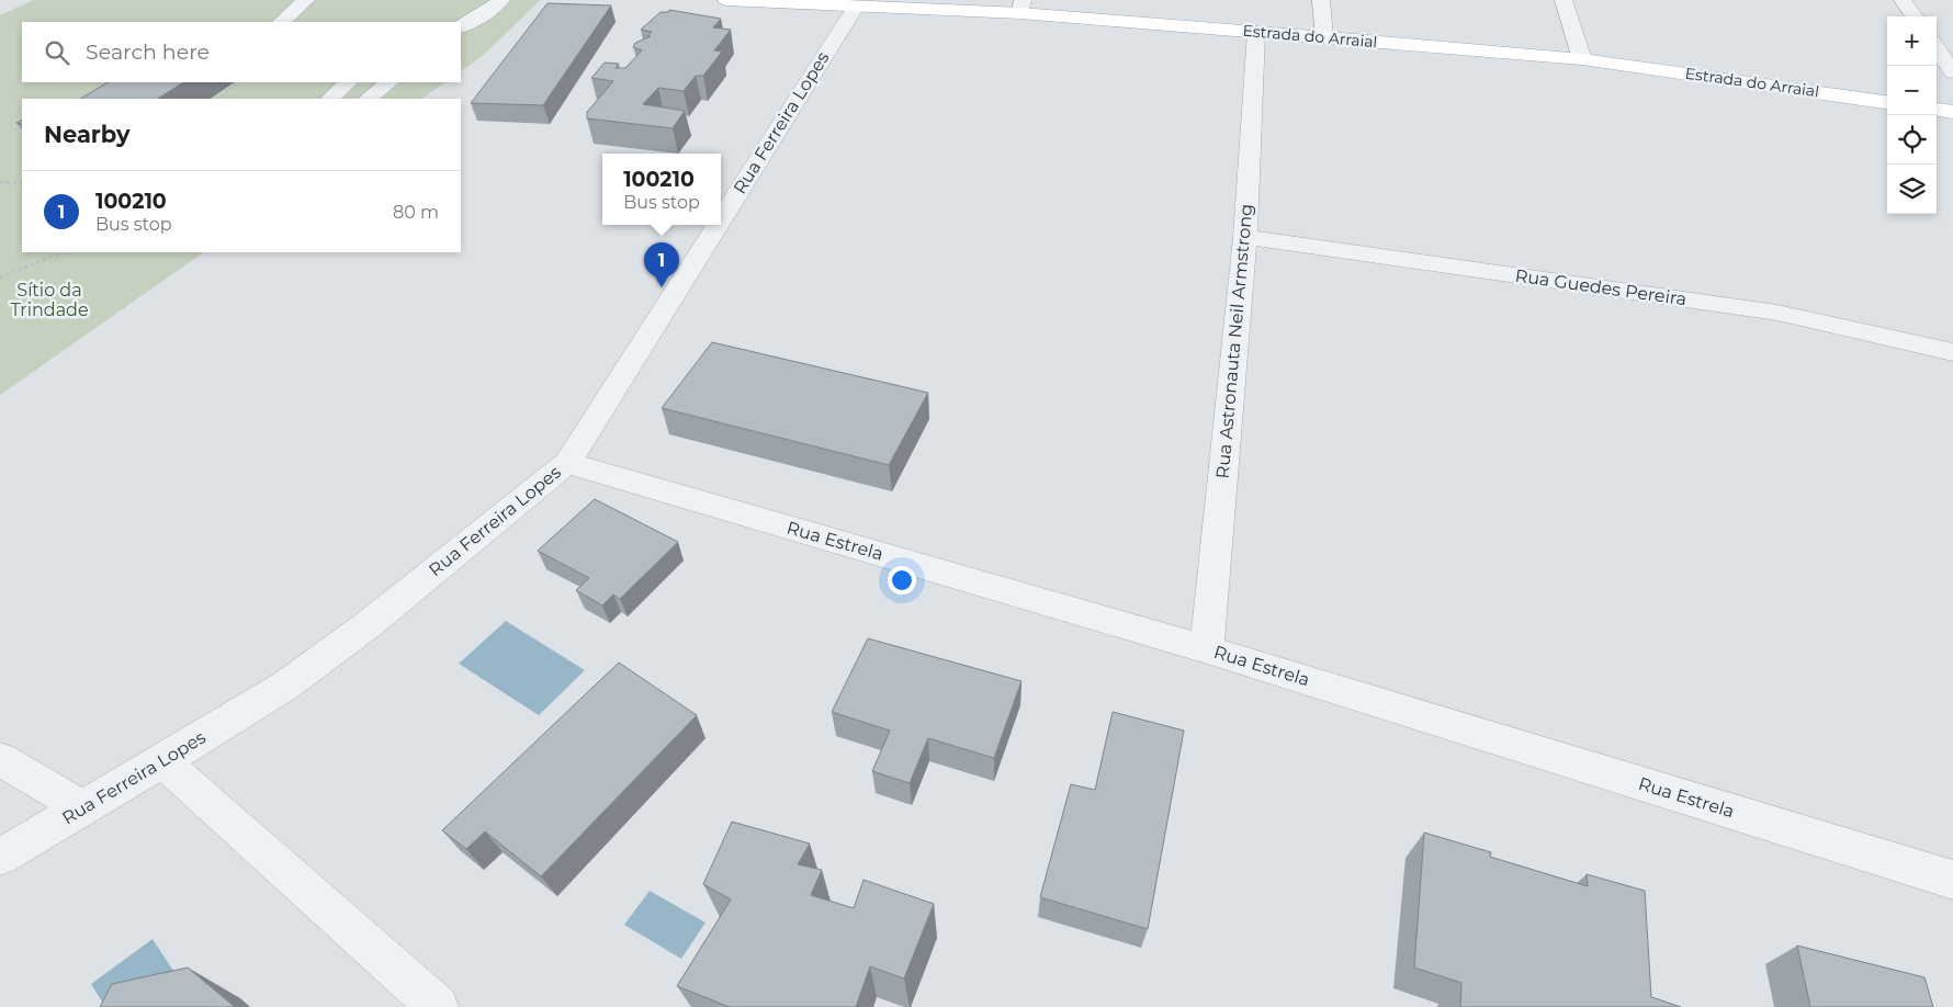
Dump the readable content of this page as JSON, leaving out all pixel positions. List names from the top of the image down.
{
  "streets": {
    "main road": ["Estrada do Arraial"],
    "street": [
      "Rua Ferreira Lopes",
      "Rua Guedes Pereira",
      "Rua Astronauta Neil Armstrong",
      "Rua Estrela"
    ]
  },
  "crossings": [
    ["Estrada do Arraial", "Rua Ferreira Lopes"],
    ["Estrada do Arraial", "Rua Astronauta Neil Armstrong"],
    ["Rua Ferreira Lopes", "Rua Estrela"],
    ["Rua Guedes Pereira", "Rua Astronauta Neil Armstrong"],
    ["Rua Astronauta Neil Armstrong", "Rua Estrela"]
  ],
  "parks": ["Sítio da Trindade"],
  "page": {
    "map_buttons": ["+", "−"],
    "search": "Search here",
    "heading": "Nearby",
    "popup": ["100210", "Bus stop"],
    "list": [
      {
        "mark": "1",
        "name": "100210",
        "note": "Bus stop",
        "value": "80 m"
      }
    ],
    "pins": "1"
  }
}
